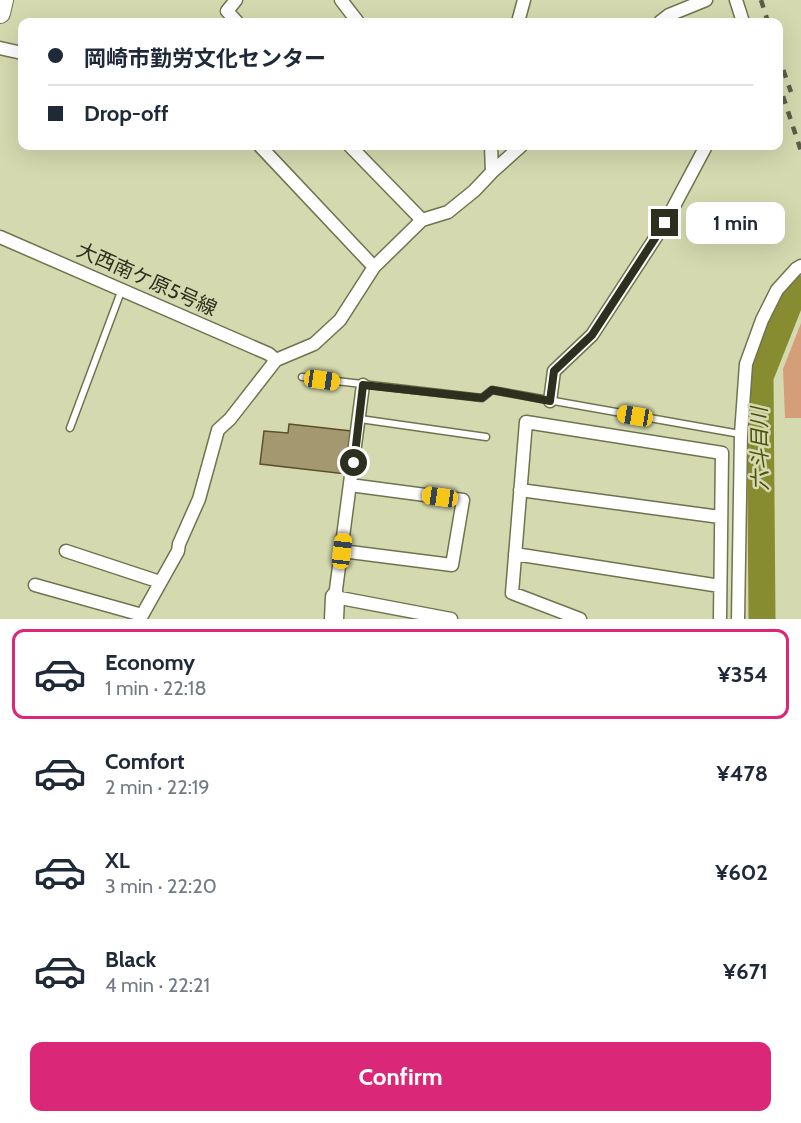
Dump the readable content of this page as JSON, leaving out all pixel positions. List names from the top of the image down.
{
  "streets": {
    "street": ["大西南ケ原5号線"]
  },
  "water": ["六斗目川"],
  "page": {
    "banner": ["岡崎市勤労文化センター", "Drop-off"],
    "bubble": "1 min",
    "list": [
      {
        "name": "Economy",
        "note": "1 min · 22:18",
        "value": "¥354"
      },
      {
        "name": "Comfort",
        "note": "2 min · 22:19",
        "value": "¥478"
      },
      {
        "name": "XL",
        "note": "3 min · 22:20",
        "value": "¥602"
      },
      {
        "name": "Black",
        "note": "4 min · 22:21",
        "value": "¥671"
      }
    ],
    "buttons": "Confirm"
  }
}
